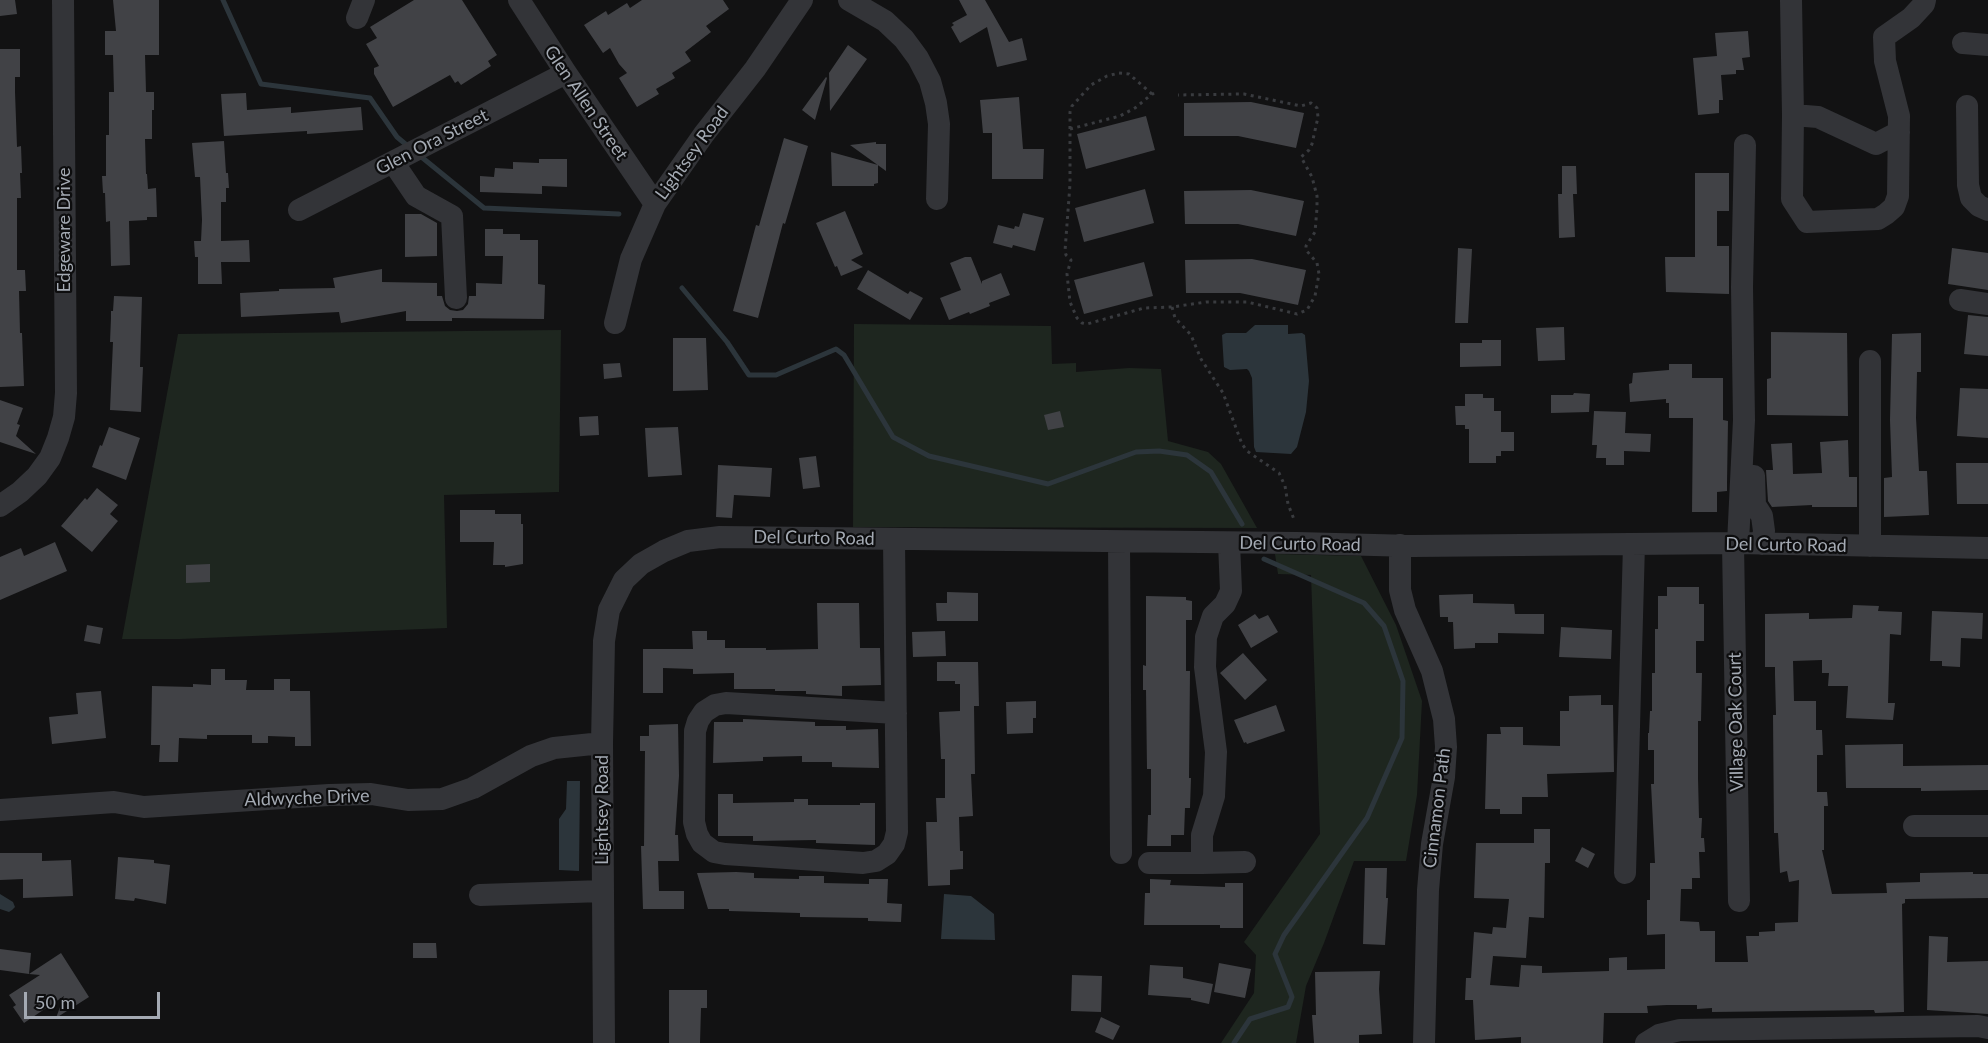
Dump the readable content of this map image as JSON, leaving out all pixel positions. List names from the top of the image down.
{
  "streets": {
    "street": [
      "Glen Allen Street",
      "Glen Ora Street",
      "Lightsey Road",
      "Edgeware Drive",
      "Del Curto Road",
      "Village Oak Court",
      "Aldwyche Drive",
      "Cinnamon Path"
    ]
  },
  "crossings": [
    ["Glen Allen Street", "Glen Ora Street"],
    ["Glen Allen Street", "Lightsey Road"],
    ["Lightsey Road", "Del Curto Road"],
    ["Lightsey Road", "Aldwyche Drive"],
    ["Del Curto Road", "Village Oak Court"],
    ["Del Curto Road", "Cinnamon Path"]
  ],
  "scale_bar": "50 m"
}
